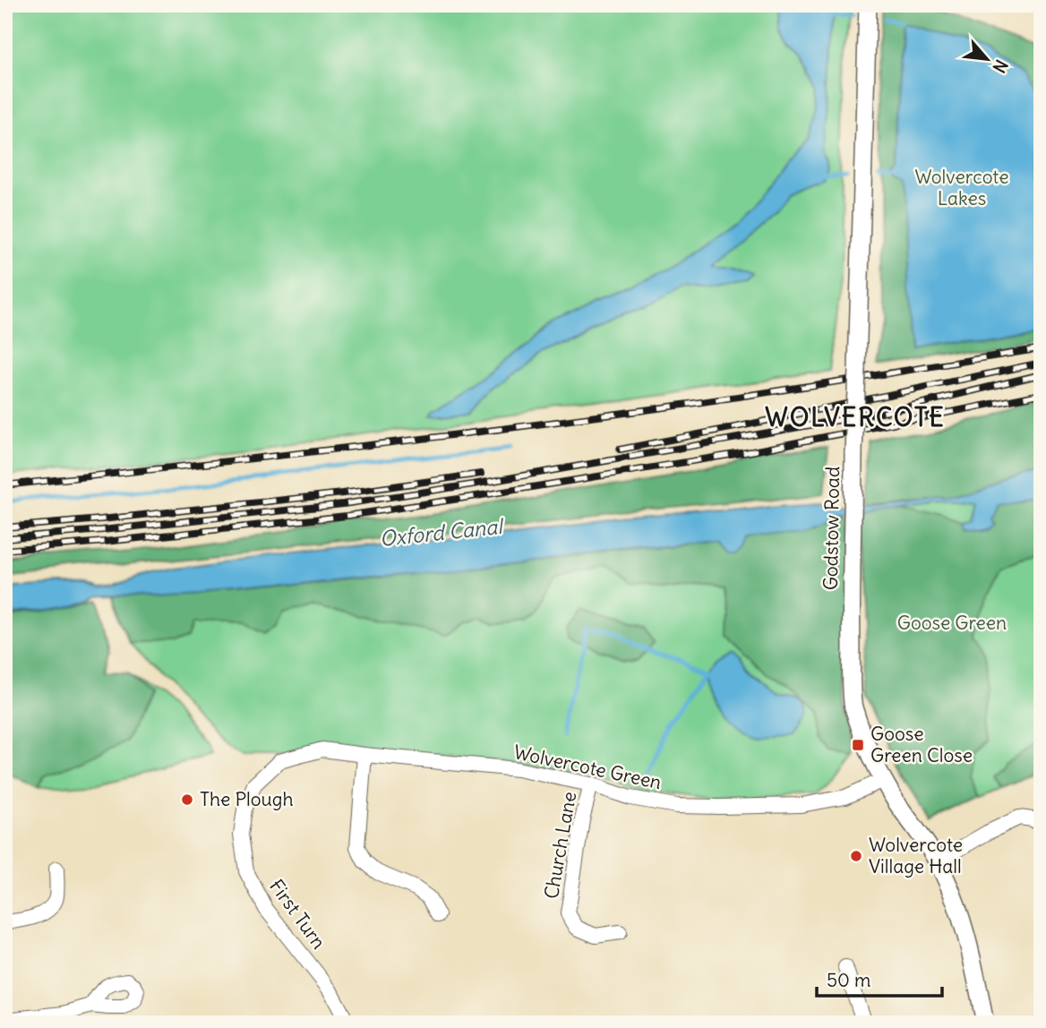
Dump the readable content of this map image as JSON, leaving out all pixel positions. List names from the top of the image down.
{
  "streets": {
    "street": [
      "Godstow Road",
      "Wolvercote Green",
      "Church Lane",
      "First Turn"
    ]
  },
  "crossings": [
    ["Godstow Road", "Wolvercote Green"],
    ["Wolvercote Green", "Church Lane"],
    ["Wolvercote Green", "First Turn"]
  ],
  "districts": ["WOLVERCOTE"],
  "water": ["Oxford Canal"],
  "parks": ["Wolvercote Lakes", "Goose Green"],
  "places": {
    "transit": ["Goose Green Close"],
    "other": ["The Plough", "Wolvercote Village Hall"]
  },
  "scale_bar": "50 m",
  "north": "bottom right"
}
